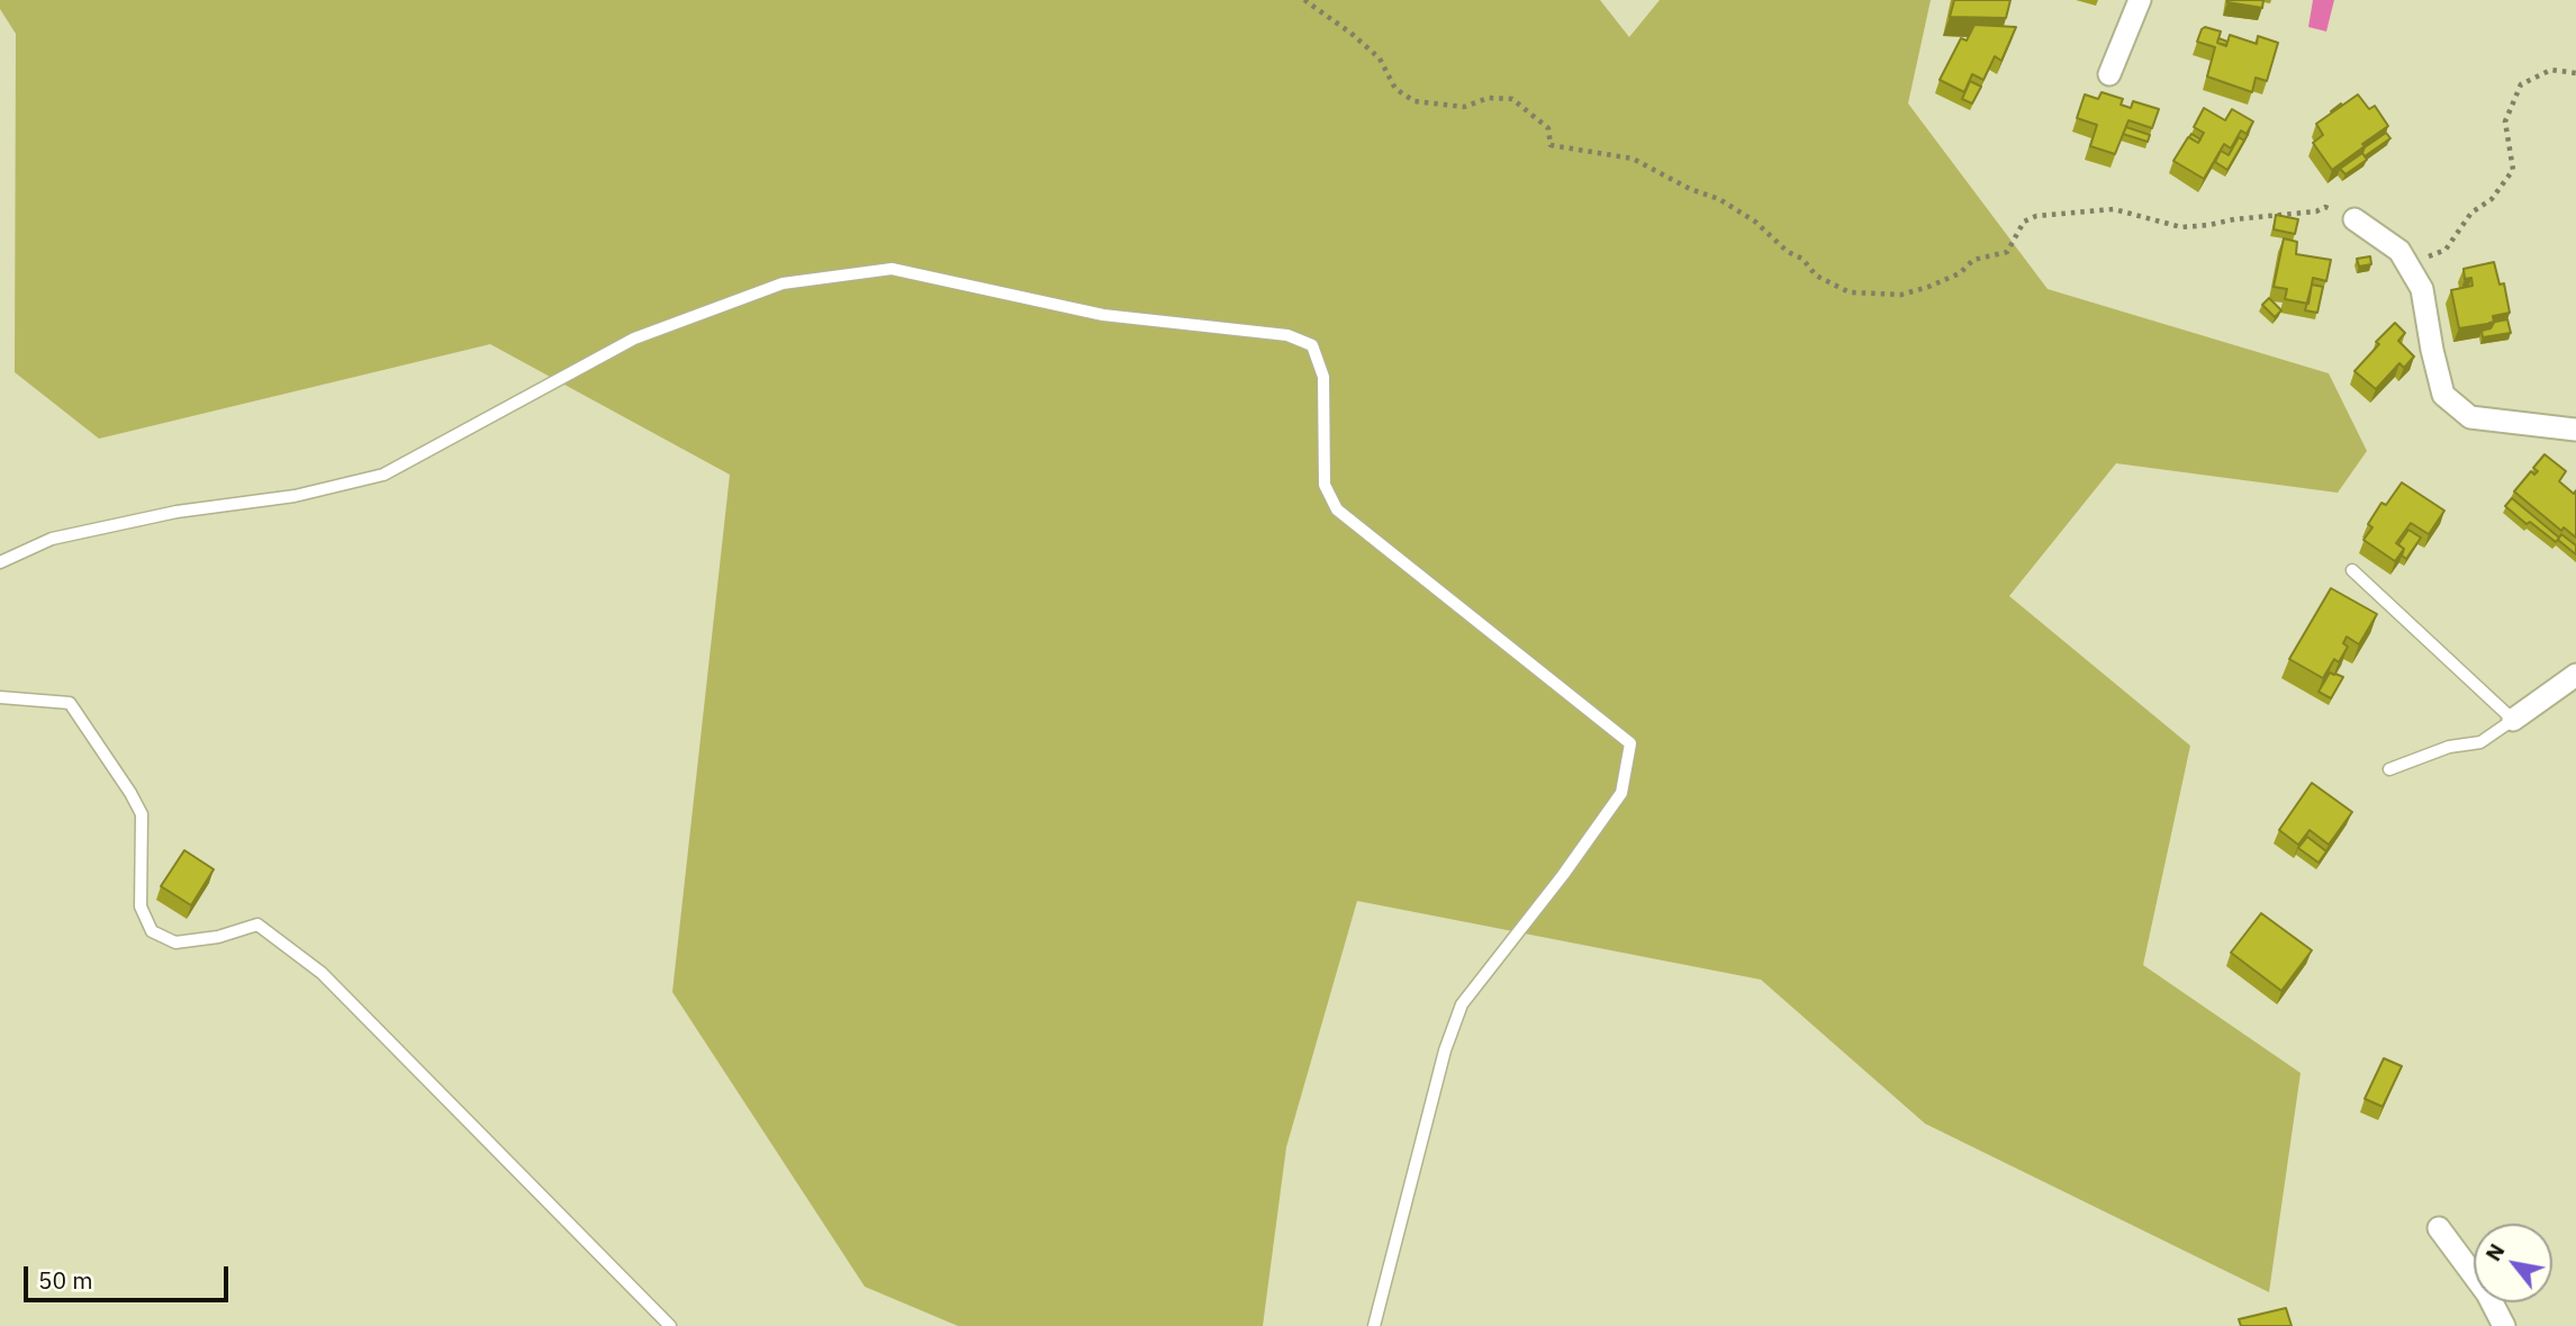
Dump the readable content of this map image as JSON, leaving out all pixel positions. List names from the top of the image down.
{
  "scale_bar": "50 m",
  "north": "top left"
}
